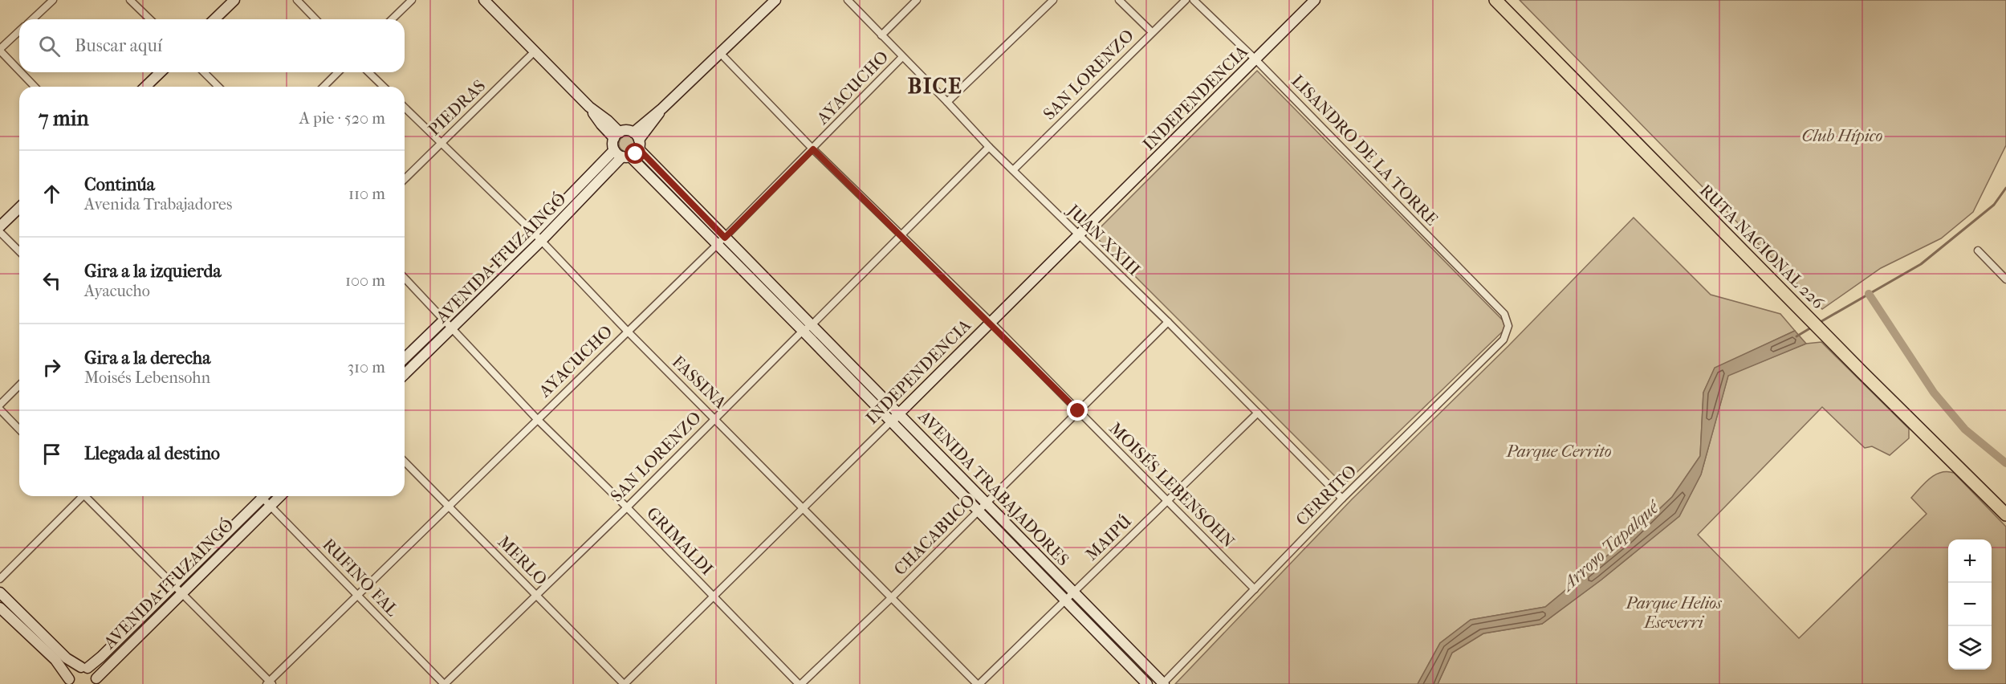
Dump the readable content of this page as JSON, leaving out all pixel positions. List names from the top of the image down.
{
  "streets": {
    "highway": ["RUTA NACIONAL 226"],
    "main road": ["INDEPENDENCIA", "AVENIDA ITUZAINGÓ", "AVENIDA TRABAJADORES"],
    "street": [
      "SAN LORENZO",
      "AYACUCHO",
      "PIEDRAS",
      "LISANDRO DE LA TORRE",
      "JUAN XXIII",
      "FASSINA",
      "MOISÉS LEBENSOHN",
      "CERRITO",
      "CHACABUCO",
      "MAIPÚ",
      "GRIMALDI",
      "MERLO",
      "RUFINO FAL"
    ]
  },
  "crossings": [
    ["SAN LORENZO", "JUAN XXIII"],
    ["SAN LORENZO", "FASSINA"],
    ["SAN LORENZO", "MOISÉS LEBENSOHN"],
    ["SAN LORENZO", "AVENIDA TRABAJADORES"],
    ["SAN LORENZO", "GRIMALDI"],
    ["SAN LORENZO", "MERLO"],
    ["SAN LORENZO", "RUFINO FAL"],
    ["AYACUCHO", "JUAN XXIII"],
    ["AYACUCHO", "FASSINA"],
    ["AYACUCHO", "MOISÉS LEBENSOHN"],
    ["AYACUCHO", "AVENIDA TRABAJADORES"],
    ["AYACUCHO", "GRIMALDI"],
    ["AYACUCHO", "MERLO"],
    ["AYACUCHO", "RUFINO FAL"],
    ["INDEPENDENCIA", "LISANDRO DE LA TORRE"],
    ["INDEPENDENCIA", "JUAN XXIII"],
    ["INDEPENDENCIA", "FASSINA"],
    ["INDEPENDENCIA", "MOISÉS LEBENSOHN"],
    ["INDEPENDENCIA", "AVENIDA TRABAJADORES"],
    ["INDEPENDENCIA", "GRIMALDI"],
    ["INDEPENDENCIA", "MERLO"],
    ["PIEDRAS", "FASSINA"],
    ["LISANDRO DE LA TORRE", "CERRITO"],
    ["JUAN XXIII", "CERRITO"],
    ["JUAN XXIII", "CHACABUCO"],
    ["JUAN XXIII", "MAIPÚ"],
    ["AVENIDA ITUZAINGÓ", "FASSINA"],
    ["AVENIDA ITUZAINGÓ", "AVENIDA TRABAJADORES"],
    ["AVENIDA ITUZAINGÓ", "GRIMALDI"],
    ["AVENIDA ITUZAINGÓ", "RUFINO FAL"],
    ["FASSINA", "CHACABUCO"],
    ["FASSINA", "MAIPÚ"],
    ["MOISÉS LEBENSOHN", "CERRITO"],
    ["MOISÉS LEBENSOHN", "CHACABUCO"],
    ["MOISÉS LEBENSOHN", "MAIPÚ"],
    ["AVENIDA TRABAJADORES", "CERRITO"],
    ["AVENIDA TRABAJADORES", "CHACABUCO"],
    ["AVENIDA TRABAJADORES", "MAIPÚ"],
    ["CHACABUCO", "GRIMALDI"]
  ],
  "districts": ["BICE"],
  "water": ["Arroyo Tapalqué"],
  "parks": ["Club Hípico", "Parque Cerrito", "Parque Helios Eseverri"],
  "page": {
    "search": "Buscar aquí",
    "heading": ["7 min", "A pie · 520 m"],
    "list": [
      ["Continúa", "Avenida Trabajadores", "110 m"],
      ["Gira a la izquierda", "Ayacucho", "100 m"],
      ["Gira a la derecha", "Moisés Lebensohn", "310 m"],
      "Llegada al destino"
    ],
    "map_buttons": ["+", "−"]
  }
}
